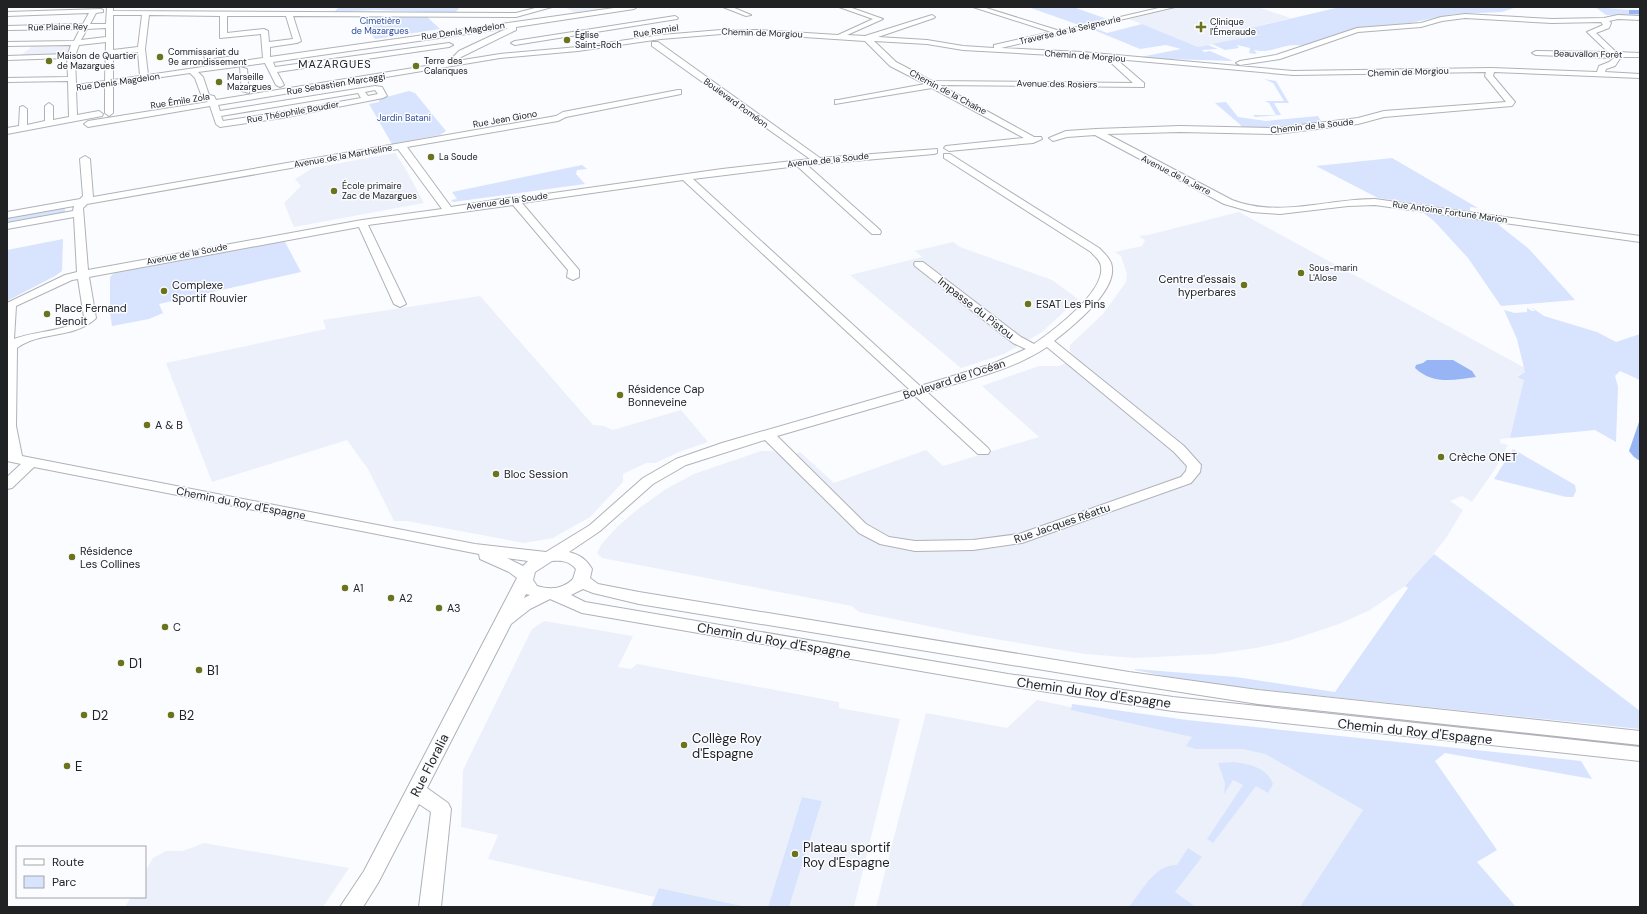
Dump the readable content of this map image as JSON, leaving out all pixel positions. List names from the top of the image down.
{
  "streets": {
    "street": [
      "Rue Plaine Rey",
      "Traverse de la Seigneurie",
      "Rue Denis Magdelon",
      "Rue Ramiel",
      "Chemin de Morgiou",
      "Beauvallon Forêt",
      "Rue Sebastien Marcaggi",
      "Avenue des Rosiers",
      "Chemin de la Chaîne",
      "Rue Émile Zola",
      "Boulevard Poméon",
      "Rue Théophile Boudier",
      "Rue Jean Giono",
      "Chemin de la Soude",
      "Avenue de la Martheline",
      "Avenue de la Soude",
      "Avenue de la Jarre",
      "Rue Antoine Fortuné Marion",
      "Impasse du Pistou",
      "Boulevard de l'Océan",
      "Chemin du Roy d'Espagne",
      "Rue Jacques Réattu",
      "Rue Floralia"
    ]
  },
  "crossings": [
    ["Traverse de la Seigneurie", "Chemin de Morgiou"],
    ["Rue Ramiel", "Chemin de Morgiou"],
    ["Rue Ramiel", "Rue Émile Zola"],
    ["Chemin de Morgiou", "Rue Sebastien Marcaggi"],
    ["Chemin de Morgiou", "Avenue des Rosiers"],
    ["Chemin de Morgiou", "Chemin de la Chaîne"],
    ["Chemin de Morgiou", "Rue Émile Zola"],
    ["Chemin de Morgiou", "Chemin de la Soude"],
    ["Rue Sebastien Marcaggi", "Rue Émile Zola"],
    ["Avenue des Rosiers", "Chemin de la Chaîne"],
    ["Boulevard Poméon", "Avenue de la Soude"],
    ["Rue Jean Giono", "Avenue de la Martheline"],
    ["Chemin de la Soude", "Avenue de la Jarre"],
    ["Avenue de la Soude", "Boulevard de l'Océan"],
    ["Avenue de la Jarre", "Rue Antoine Fortuné Marion"],
    ["Impasse du Pistou", "Boulevard de l'Océan"],
    ["Boulevard de l'Océan", "Chemin du Roy d'Espagne"],
    ["Boulevard de l'Océan", "Rue Jacques Réattu"],
    ["Boulevard de l'Océan", "Rue Floralia"],
    ["Chemin du Roy d'Espagne", "Rue Floralia"]
  ],
  "districts": ["MAZARGUES"],
  "parks": ["Cimetière de Mazargues", "Jardin Batani"],
  "places": {
    "health": ["Clinique l'Émeraude"],
    "other": [
      "Église Saint-Roch",
      "Commissariat du 9e arrondissement",
      "Maison de Quartier de Mazargues",
      "Terre des Calanques",
      "Marseille Mazargues",
      "La Soude",
      "École primaire Zac de Mazargues",
      "Sous-marin L'Alose",
      "Centre d'essais hyperbares",
      "Complexe Sportif Rouvier",
      "ESAT Les Pins",
      "Place Fernand Benoit",
      "Résidence Cap Bonneveine",
      "A & B",
      "Crèche ONET",
      "Bloc Session",
      "Résidence Les Collines",
      "A1",
      "A2",
      "A3",
      "C",
      "D1",
      "B1",
      "D2",
      "B2",
      "Collège Roy d'Espagne",
      "E",
      "Plateau sportif Roy d'Espagne"
    ]
  },
  "legend": ["Route", "Parc"]
}
